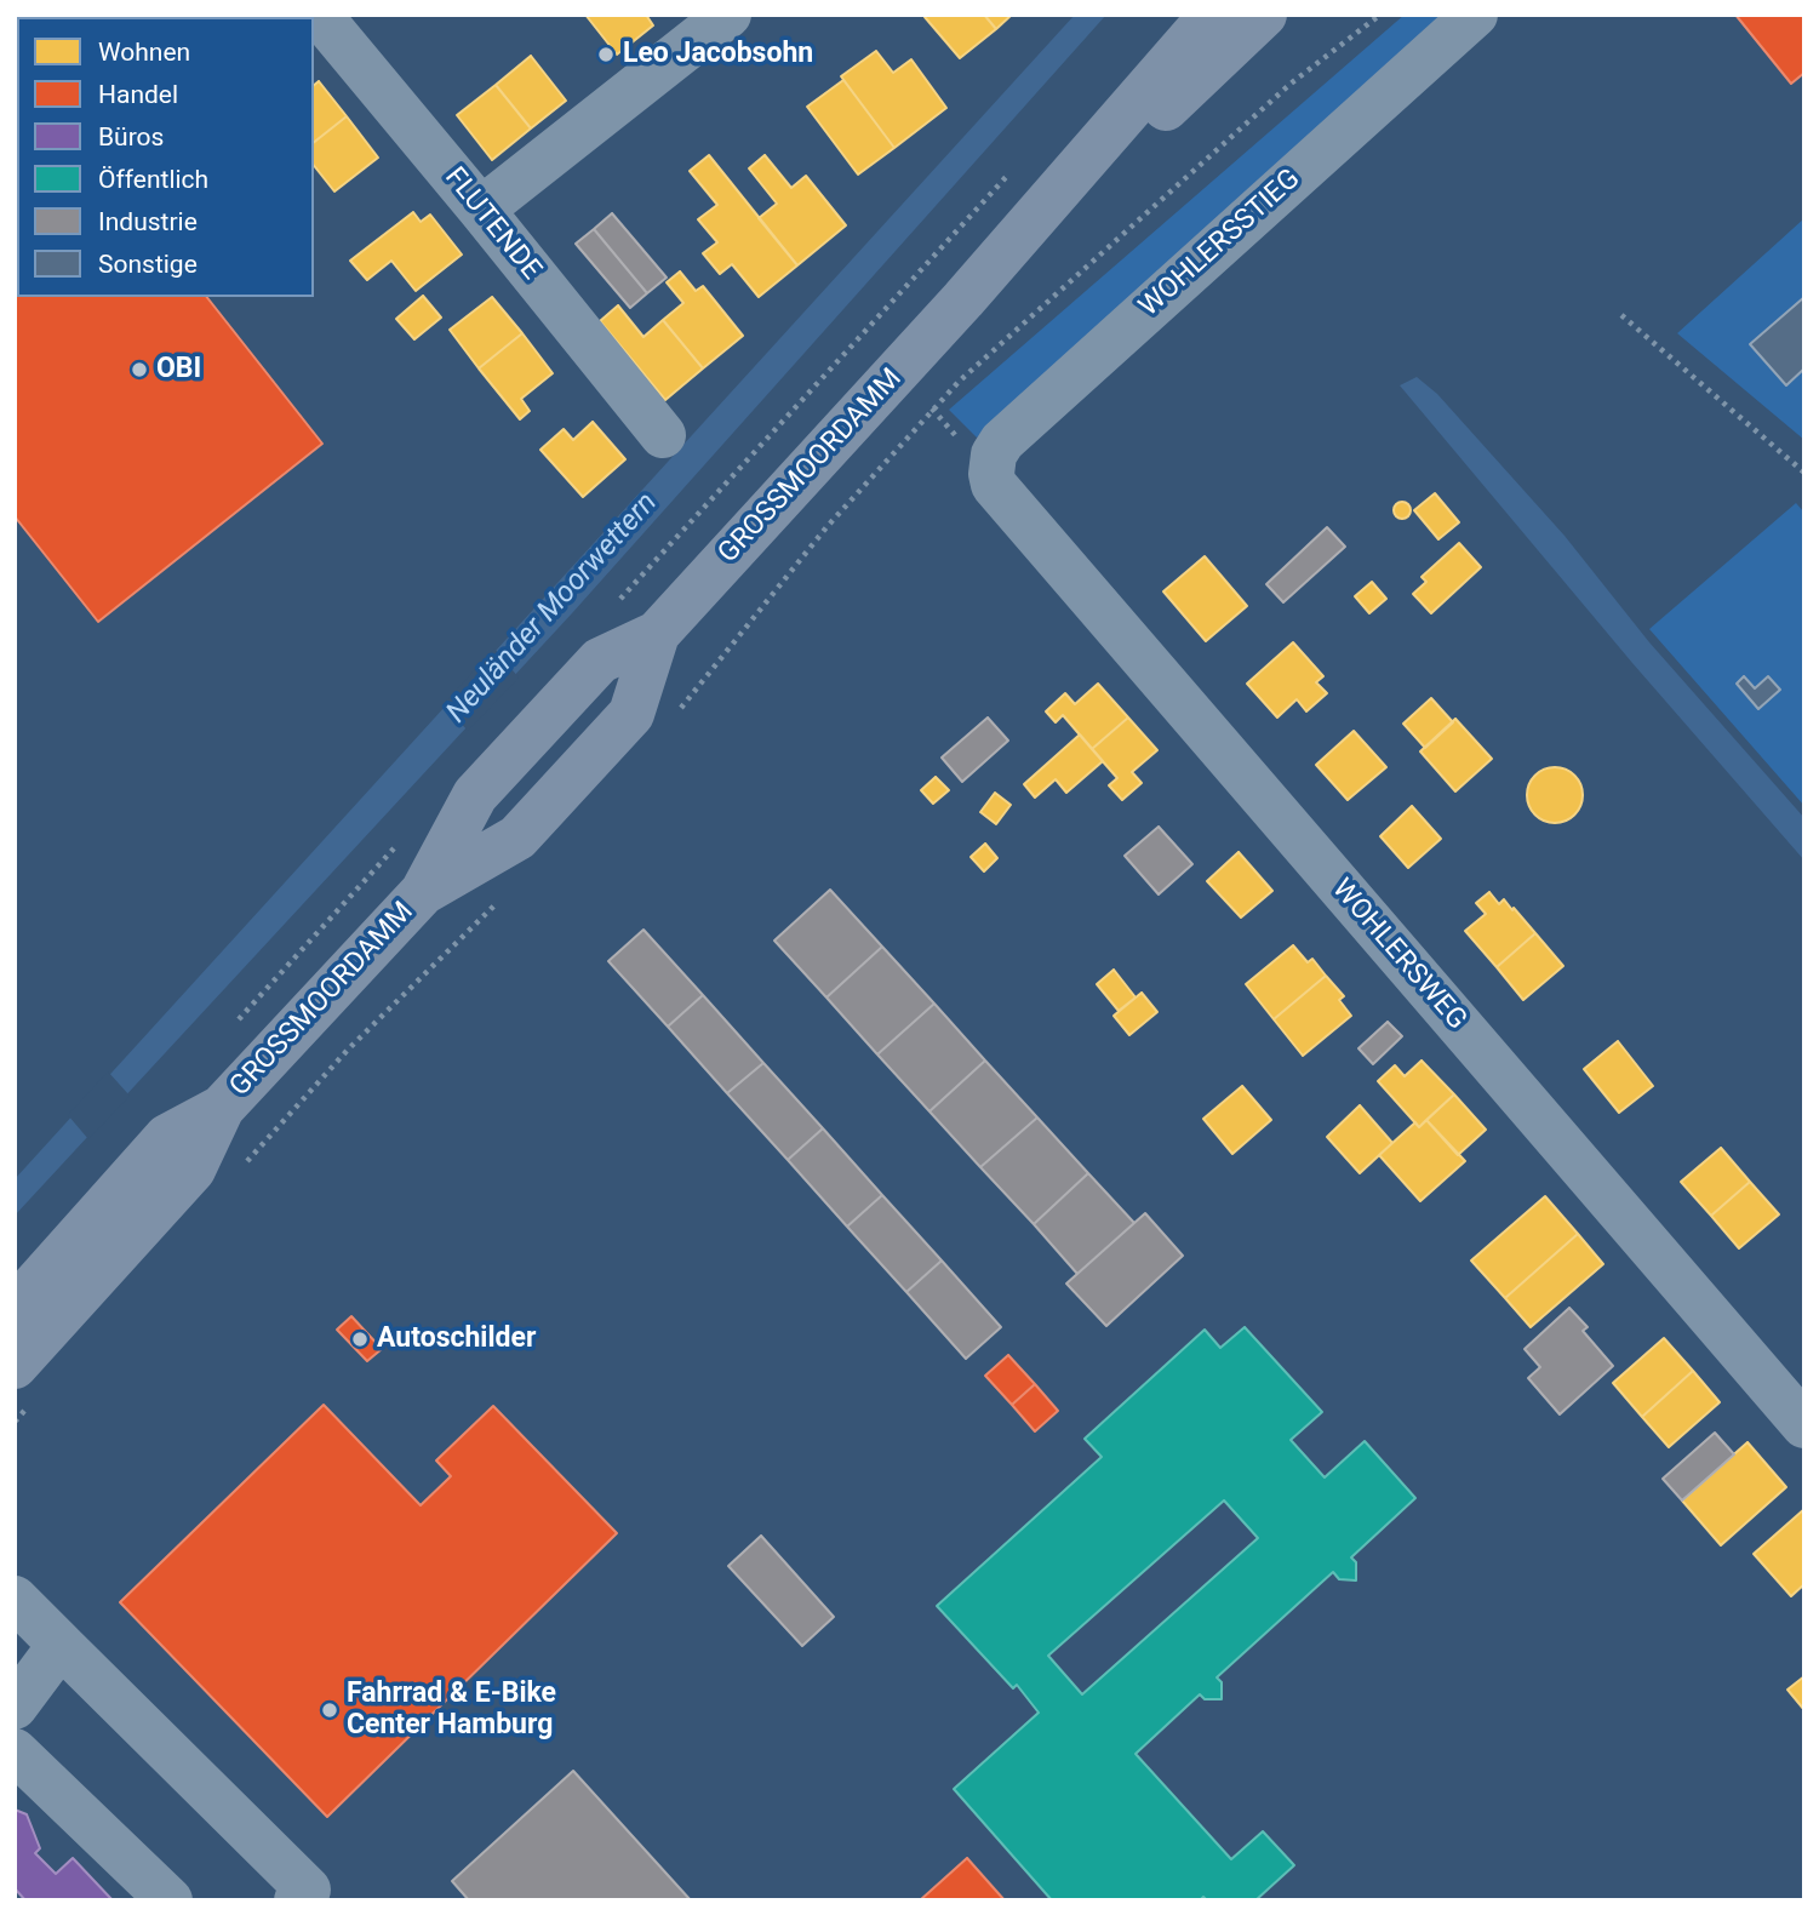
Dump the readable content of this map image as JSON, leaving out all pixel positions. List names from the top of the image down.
{
  "streets": {
    "main road": ["GROSSMOORDAMM"],
    "street": ["FLUTENDE", "WOHLERSSTIEG", "WOHLERSWEG"]
  },
  "crossings": [
    ["WOHLERSSTIEG", "WOHLERSWEG"]
  ],
  "water": ["Neuländer Moorwettern"],
  "places": [
    "Leo Jacobsohn",
    "OBI",
    "Autoschilder",
    "Fahrrad & E-Bike Center Hamburg"
  ],
  "legend": [
    "Wohnen",
    "Handel",
    "Büros",
    "Öffentlich",
    "Industrie",
    "Sonstige"
  ]
}
